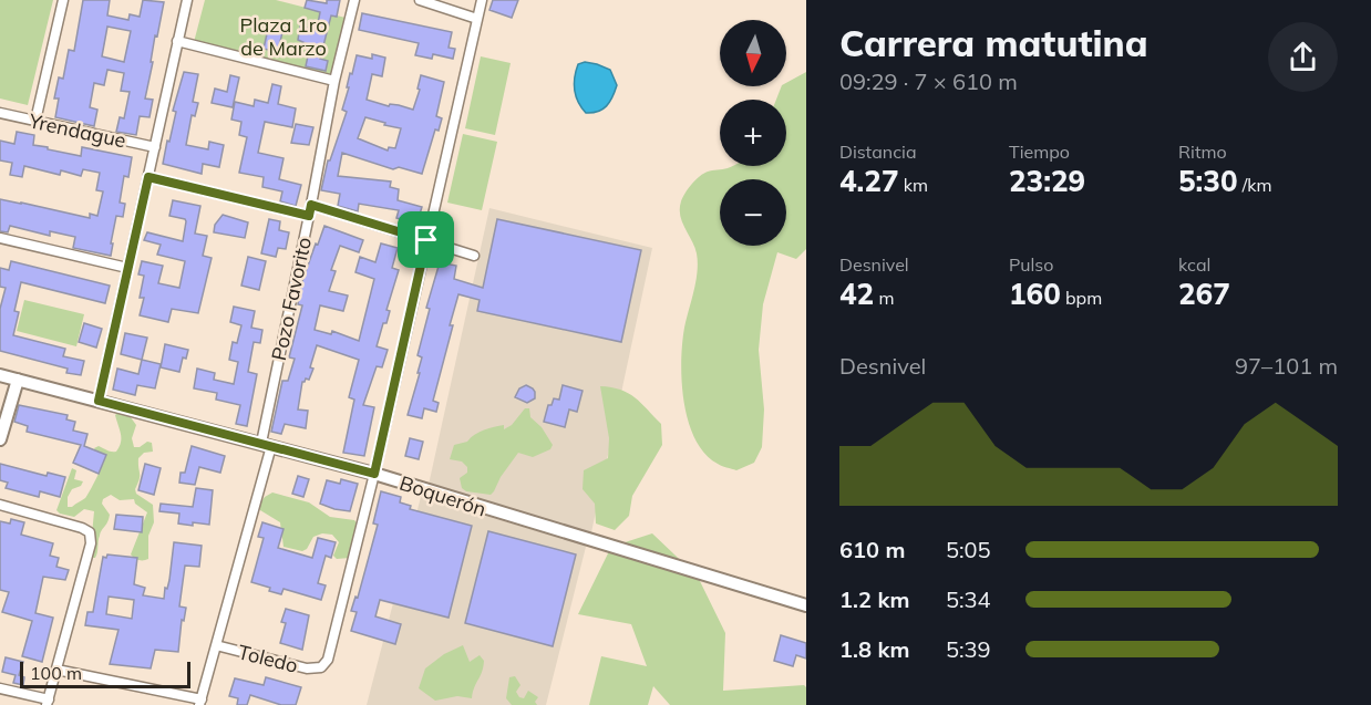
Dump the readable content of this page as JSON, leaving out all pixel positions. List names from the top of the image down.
{
  "streets": {
    "street": [
      "Yrendague",
      "Pozo Favorito",
      "Boquerón",
      "Toledo"
    ]
  },
  "crossings": [
    ["Pozo Favorito", "Boquerón"],
    ["Pozo Favorito", "Toledo"],
    ["Boquerón", "Toledo"]
  ],
  "parks": ["Plaza 1ro de Marzo"],
  "scale_bar": "100 m",
  "north": "bottom",
  "page": {
    "heading": ["Carrera matutina", "09:29 · 7 × 610 m"],
    "map_buttons": ["+", "−"],
    "stats": [
      ["Distancia", "4.27 km"],
      ["Tiempo", "23:29"],
      ["Ritmo", "5:30 /km"],
      ["Desnivel", "42 m"],
      ["Pulso", "160 bpm"],
      ["kcal", "267"]
    ],
    "chart": ["Desnivel", "97–101 m"],
    "list": [
      {
        "name": "610 m",
        "note": "5:05"
      },
      {
        "name": "1.2 km",
        "note": "5:34"
      },
      {
        "name": "1.8 km",
        "note": "5:39"
      }
    ],
    "scale": "100 m"
  }
}
